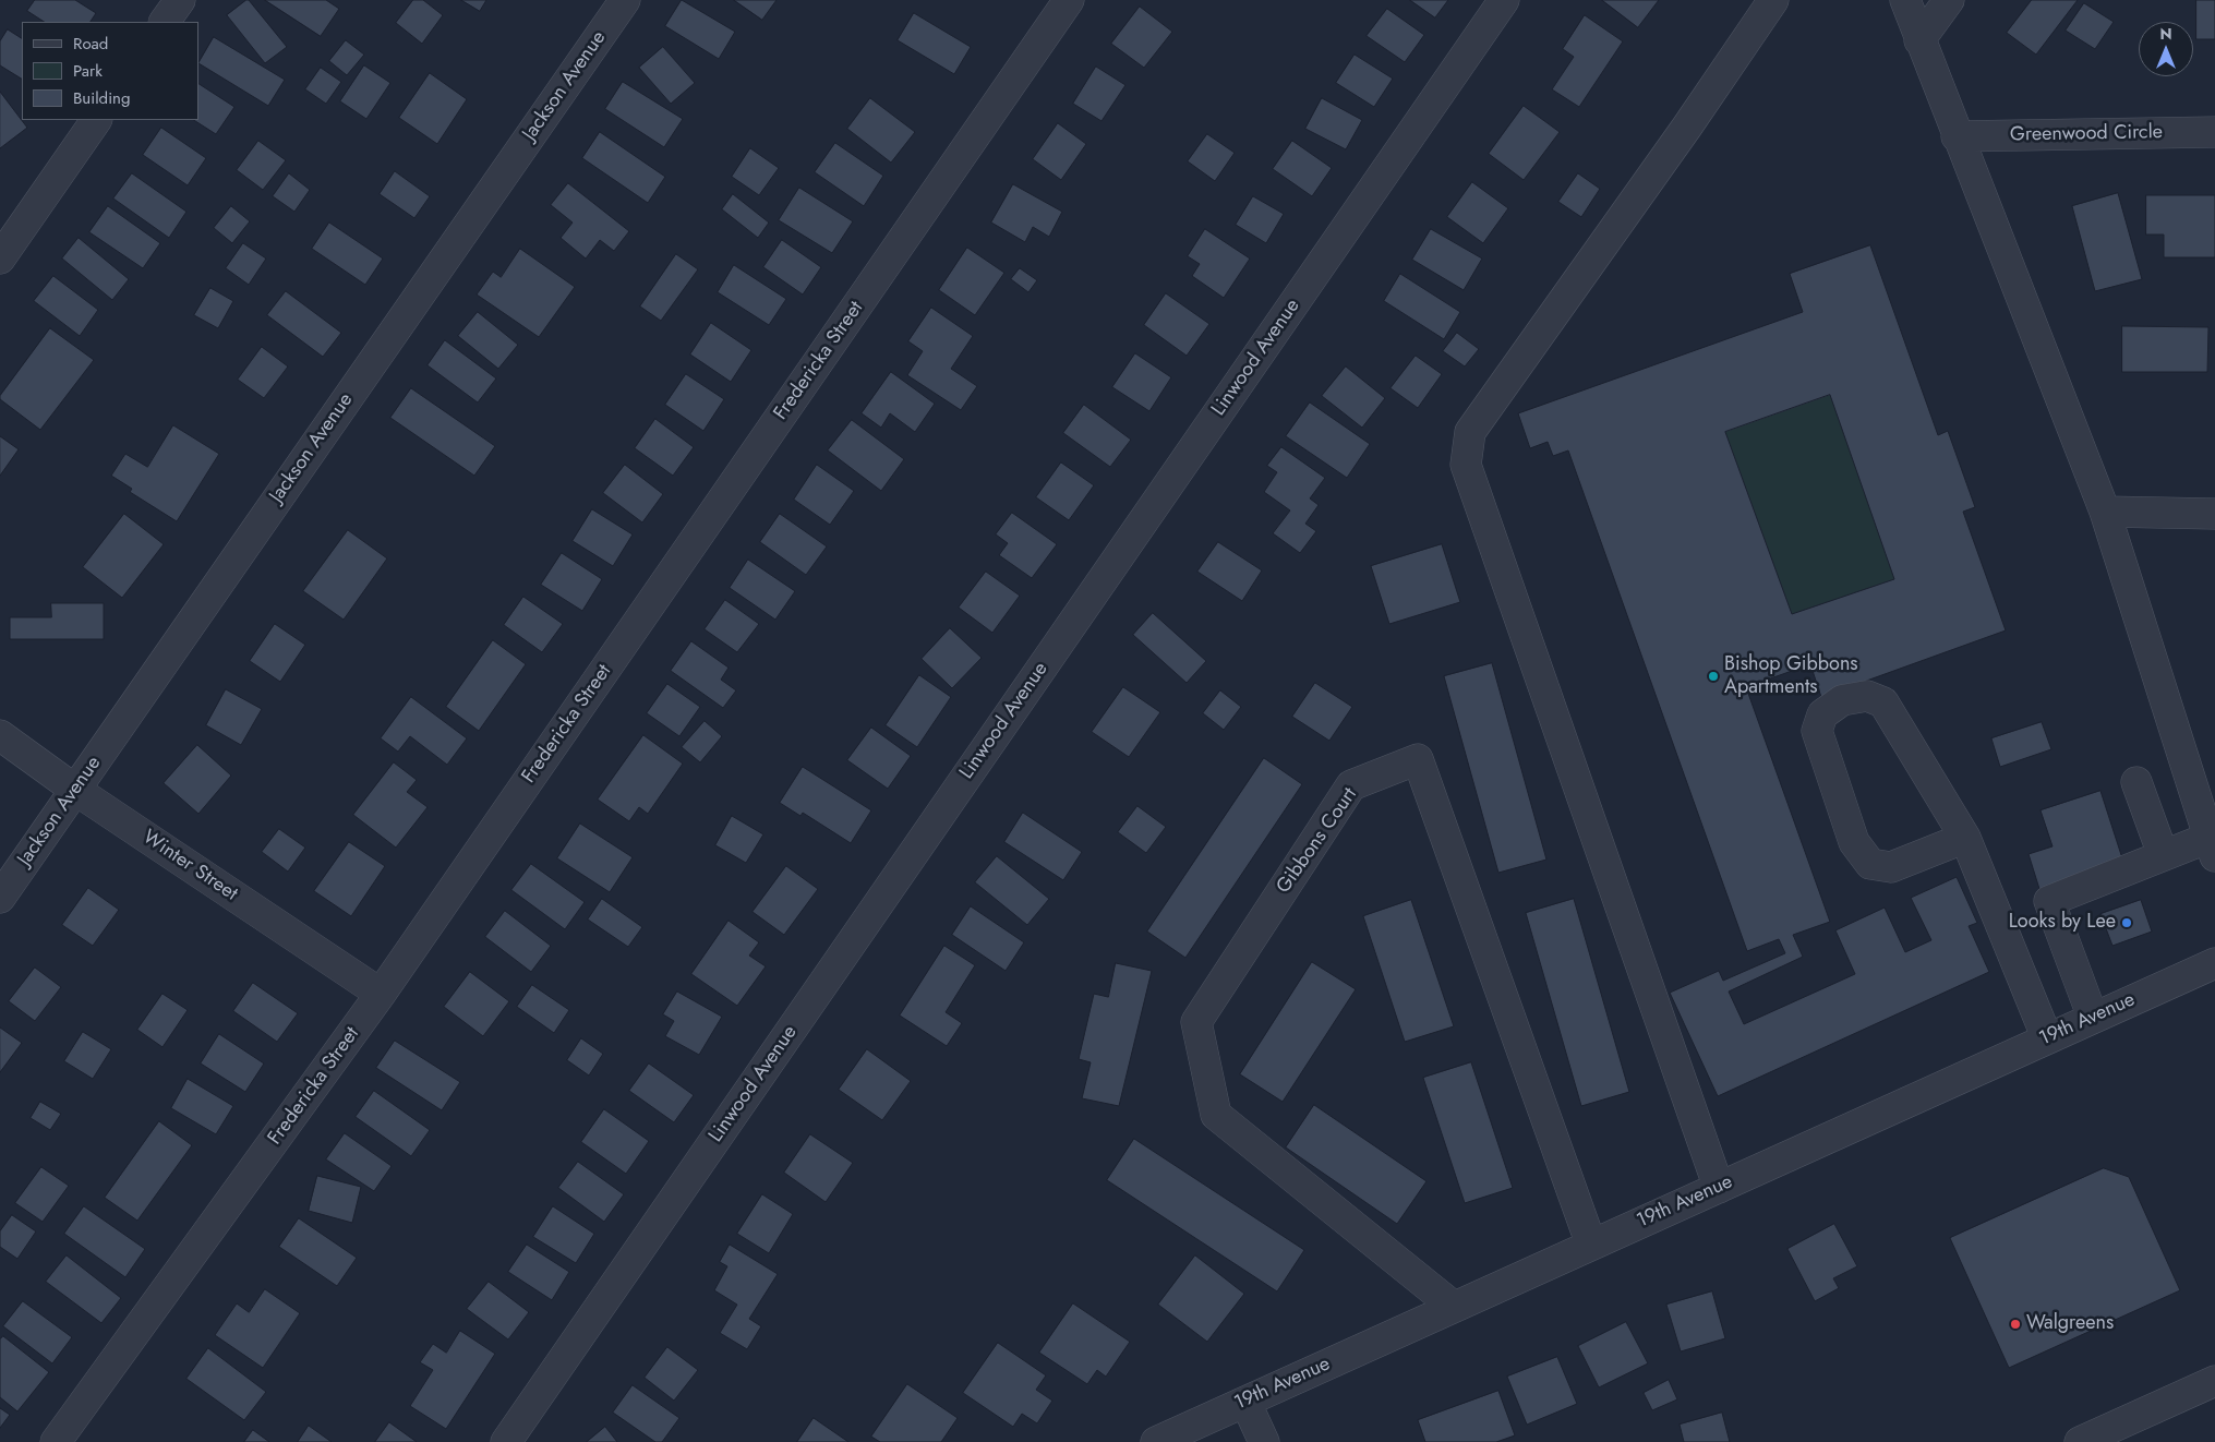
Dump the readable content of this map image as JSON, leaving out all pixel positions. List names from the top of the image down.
{
  "streets": {
    "street": [
      "Jackson Avenue",
      "Greenwood Circle",
      "Linwood Avenue",
      "Fredericka Street",
      "Gibbons Court",
      "Winter Street",
      "19th Avenue"
    ]
  },
  "crossings": [
    ["Jackson Avenue", "Winter Street"],
    ["Fredericka Street", "Winter Street"],
    ["Gibbons Court", "19th Avenue"]
  ],
  "places": ["Bishop Gibbons Apartments", "Looks by Lee", "Walgreens"],
  "legend": ["Road", "Park", "Building"],
  "north": "top"
}
